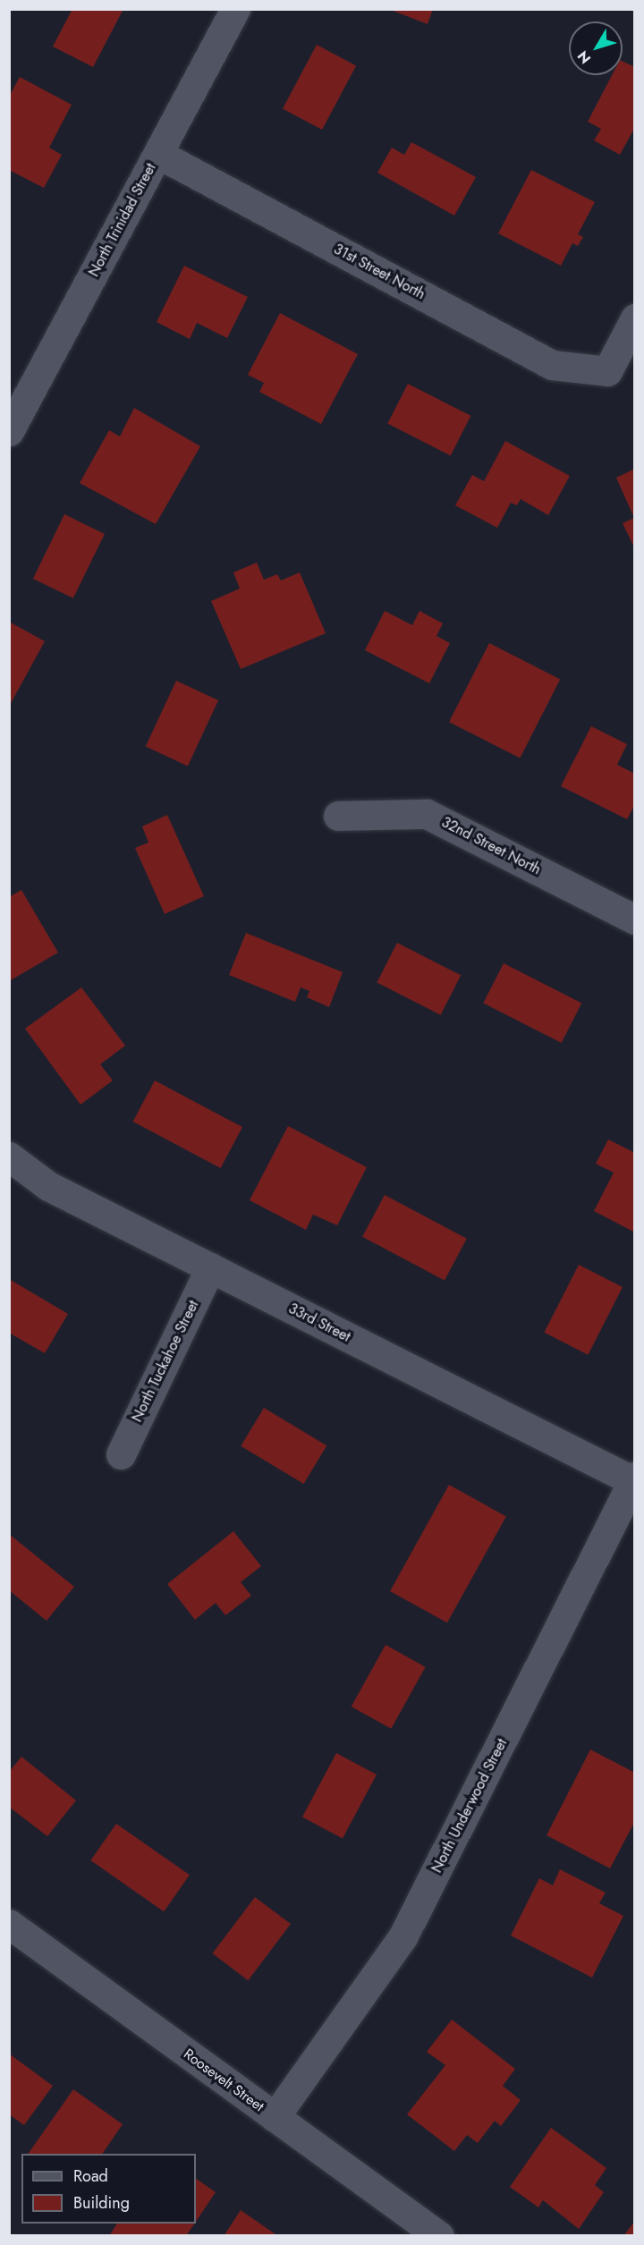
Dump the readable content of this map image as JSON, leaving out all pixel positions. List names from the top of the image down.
{
  "streets": {
    "street": [
      "North Trinidad Street",
      "31st Street North",
      "32nd Street North",
      "33rd Street",
      "North Tuckahoe Street",
      "North Underwood Street",
      "Roosevelt Street"
    ]
  },
  "crossings": [
    ["North Trinidad Street", "31st Street North"],
    ["33rd Street", "North Tuckahoe Street"],
    ["33rd Street", "North Underwood Street"],
    ["North Underwood Street", "Roosevelt Street"]
  ],
  "legend": ["Road", "Building"],
  "north": "bottom left"
}
